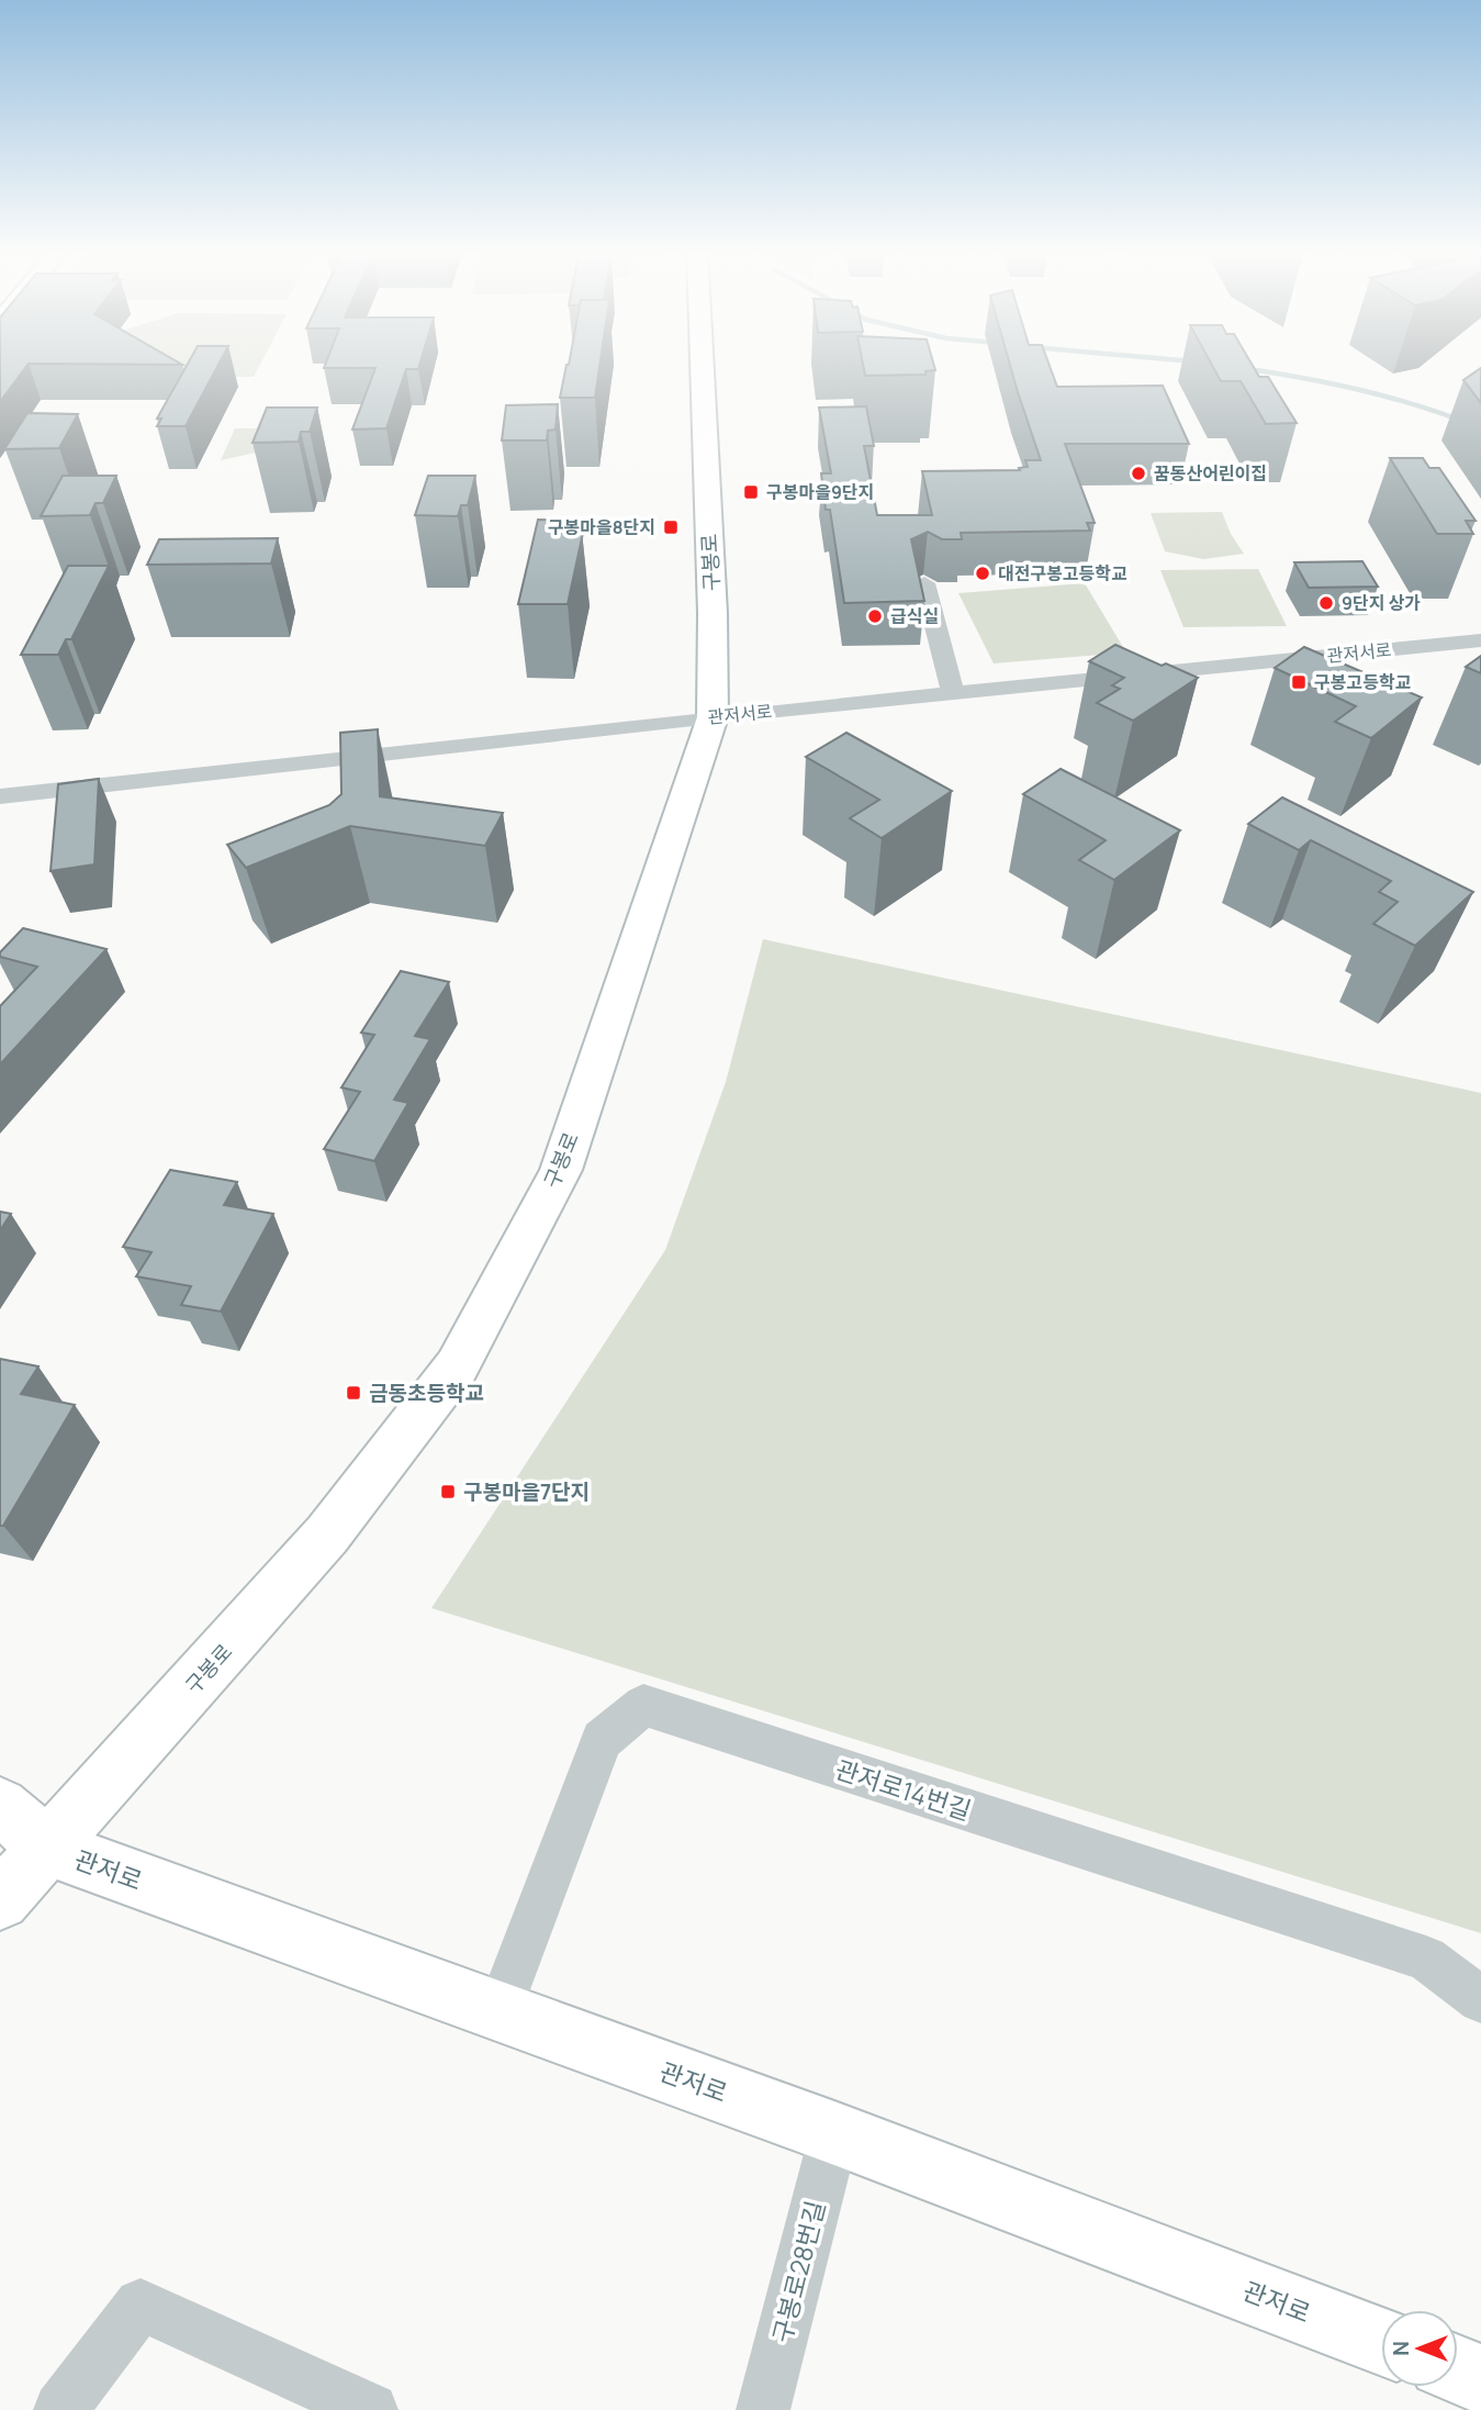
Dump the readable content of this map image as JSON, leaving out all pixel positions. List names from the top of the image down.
{
  "streets": {
    "street": [
      "구봉로",
      "관저서로",
      "관저로14번길",
      "관저로",
      "구봉로28번길"
    ]
  },
  "crossings": [
    ["구봉로", "관저서로"],
    ["구봉로", "관저로"],
    ["관저로14번길", "관저로"],
    ["관저로", "구봉로28번길"]
  ],
  "places": {
    "other": [
      "꿈동산어린이집",
      "대전구봉고등학교",
      "9단지 상가",
      "급식실"
    ],
    "transit": [
      "구봉마을9단지",
      "구봉마을8단지",
      "구봉고등학교",
      "금동초등학교",
      "구봉마을7단지"
    ]
  },
  "north": "left"
}
